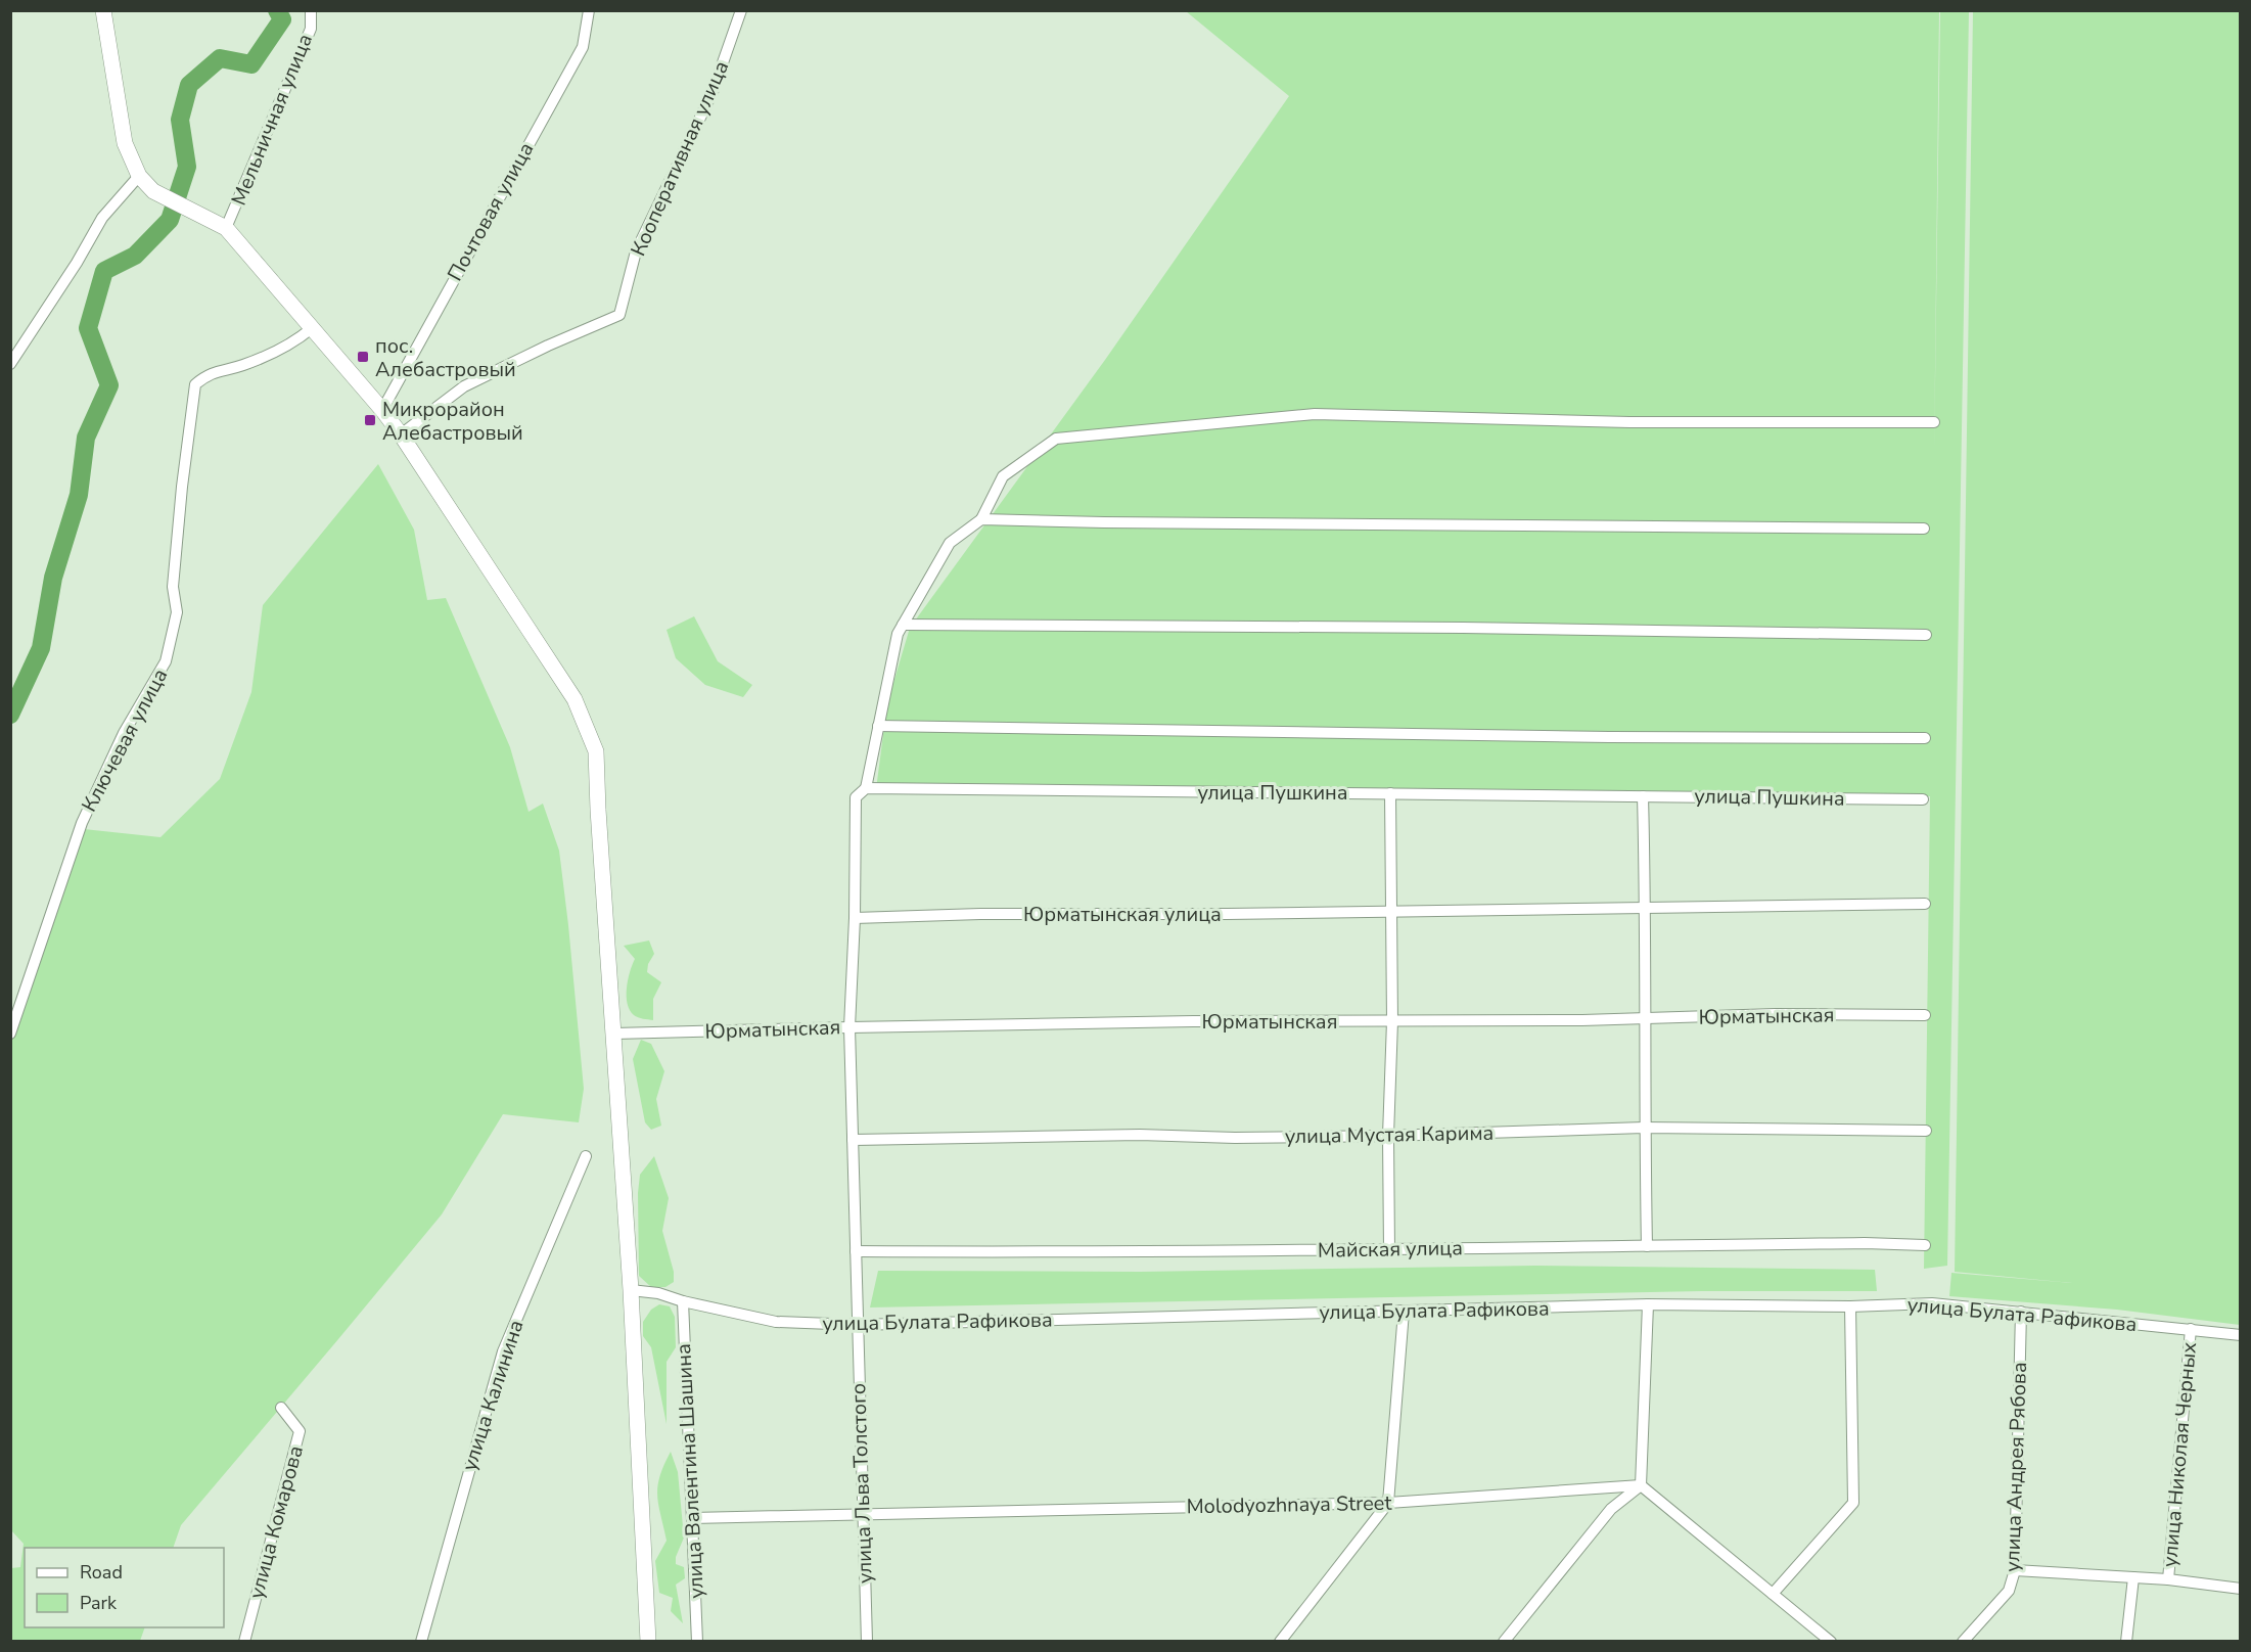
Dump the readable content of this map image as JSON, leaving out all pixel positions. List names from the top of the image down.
{
  "streets": {
    "street": [
      "Мельничная улица",
      "Кооперативная улица",
      "Почтовая улица",
      "Ключевая улица",
      "улица Пушкина",
      "Юрматынская улица",
      "Юрматынская",
      "улица Мустая Карима",
      "Майская улица",
      "улица Булата Рафикова",
      "улица Калинина",
      "улица Николая Черных",
      "улица Андрея Рябова",
      "улица Валентина Шашина",
      "улица Льва Толстого",
      "Molodyozhnaya Street",
      "улица Комарова"
    ]
  },
  "crossings": [
    ["Юрматынская", "улица Льва Толстого"],
    ["улица Мустая Карима", "улица Льва Толстого"],
    ["Майская улица", "улица Льва Толстого"],
    ["улица Булата Рафикова", "улица Николая Черных"],
    ["улица Булата Рафикова", "улица Андрея Рябова"],
    ["улица Булата Рафикова", "улица Валентина Шашина"],
    ["улица Булата Рафикова", "улица Льва Толстого"],
    ["улица Валентина Шашина", "Molodyozhnaya Street"],
    ["улица Льва Толстого", "Molodyozhnaya Street"]
  ],
  "places": {
    "transit": ["пос. Алебастровый", "Микрорайон Алебастровый"]
  },
  "legend": ["Road", "Park"]
}
